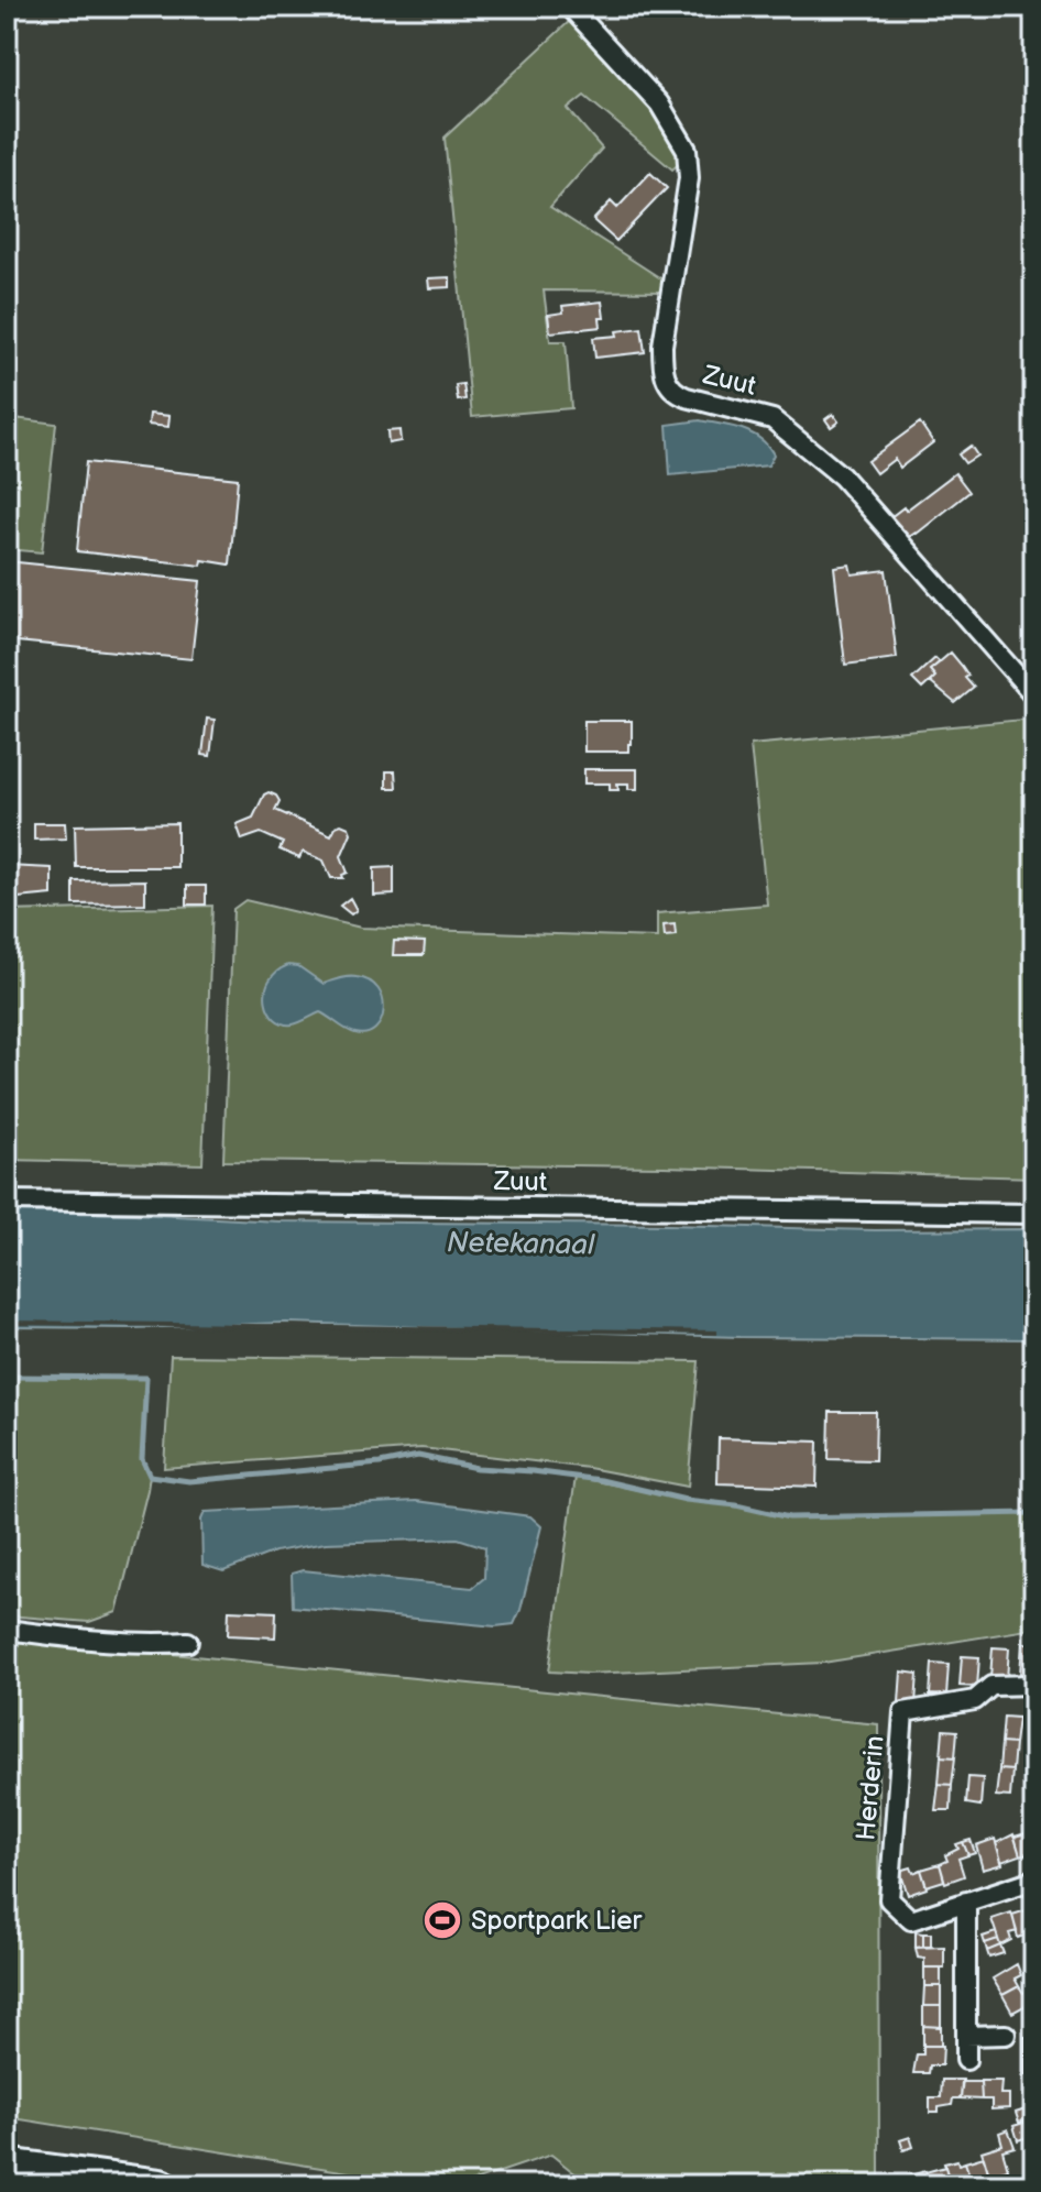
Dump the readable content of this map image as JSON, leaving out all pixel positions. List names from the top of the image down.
{
  "streets": {
    "street": ["Zuut", "Herderin"]
  },
  "water": ["Netekanaal"],
  "places": {
    "sports": ["Sportpark Lier"]
  }
}
